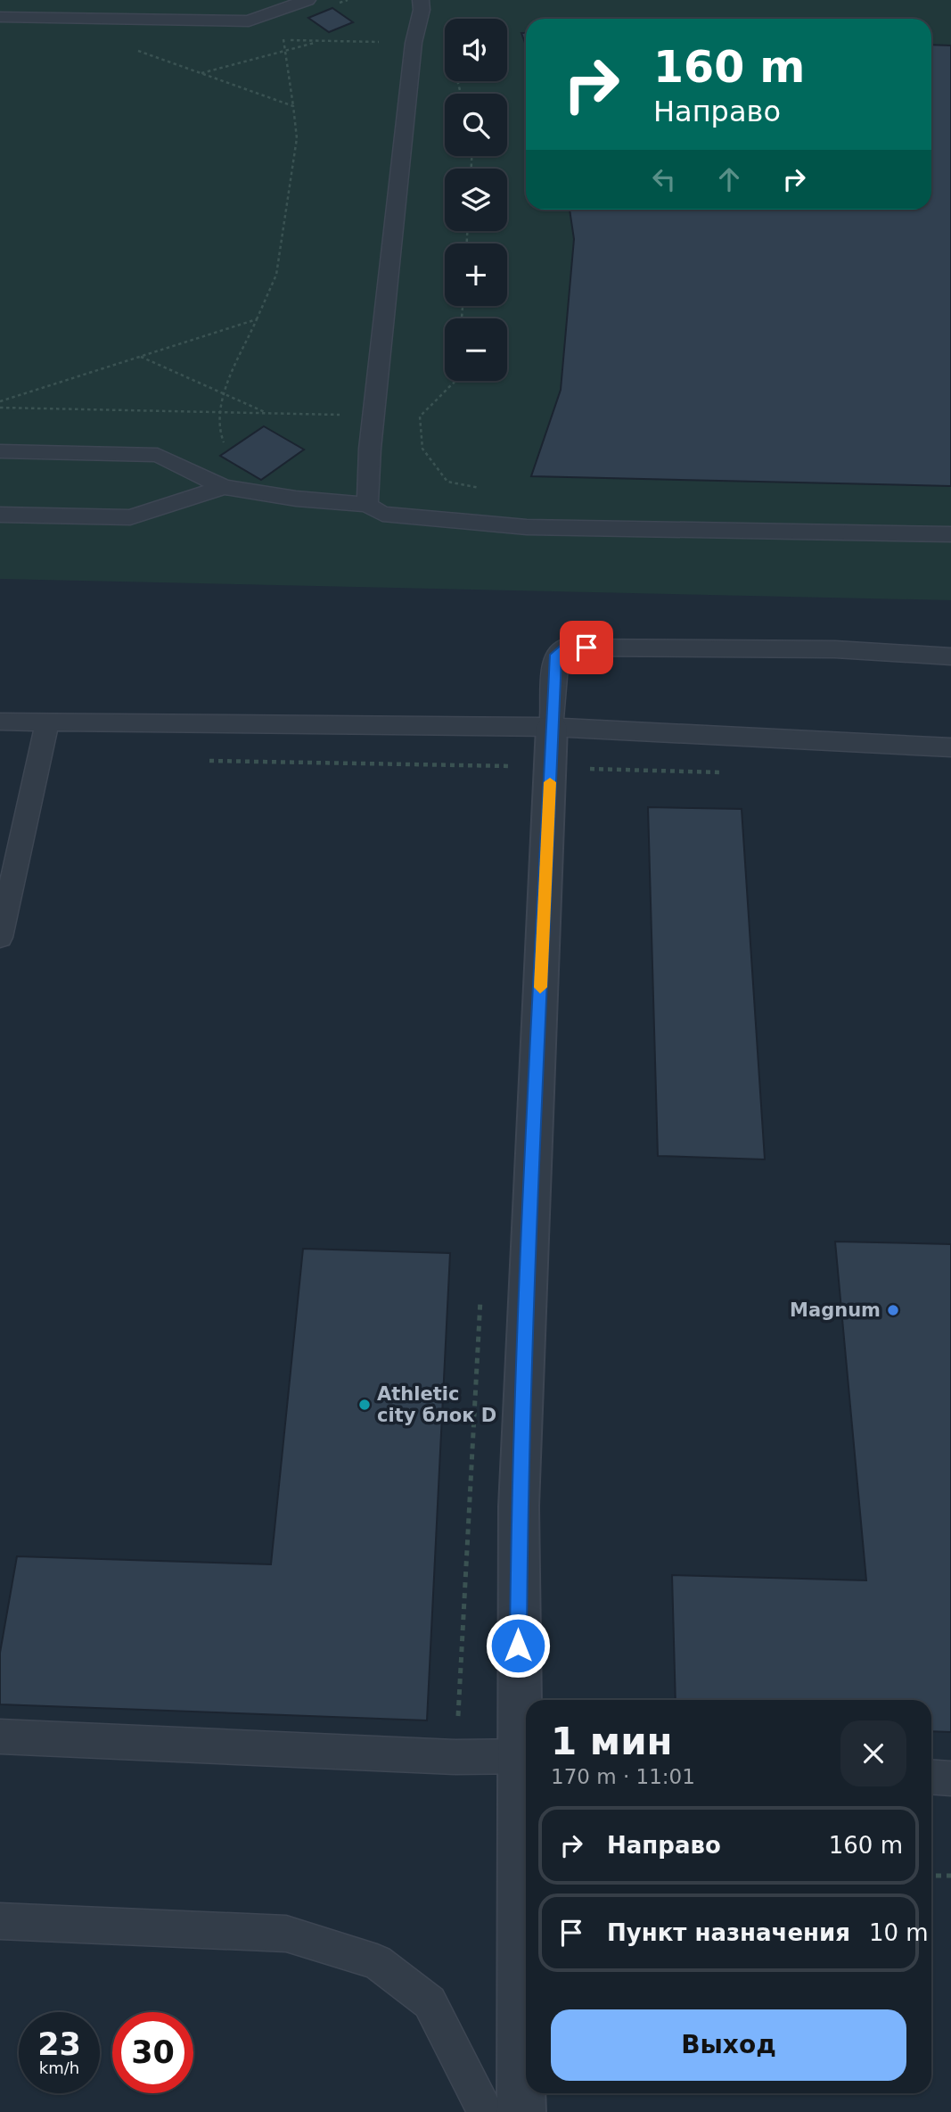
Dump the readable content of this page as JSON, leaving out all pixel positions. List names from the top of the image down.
{
  "places": ["Magnum", "Athletic city блок D"],
  "page": {
    "map_buttons": ["+", "−"],
    "turn": ["160 m", "Направо"],
    "heading": ["1 мин", "170 m · 11:01"],
    "list": [
      {
        "name": "Направо",
        "value": "160 m"
      },
      {
        "name": "Пункт назначения",
        "value": "10 m"
      }
    ],
    "buttons": "Выход",
    "speed": "23 km/h",
    "limit": "30"
  }
}
